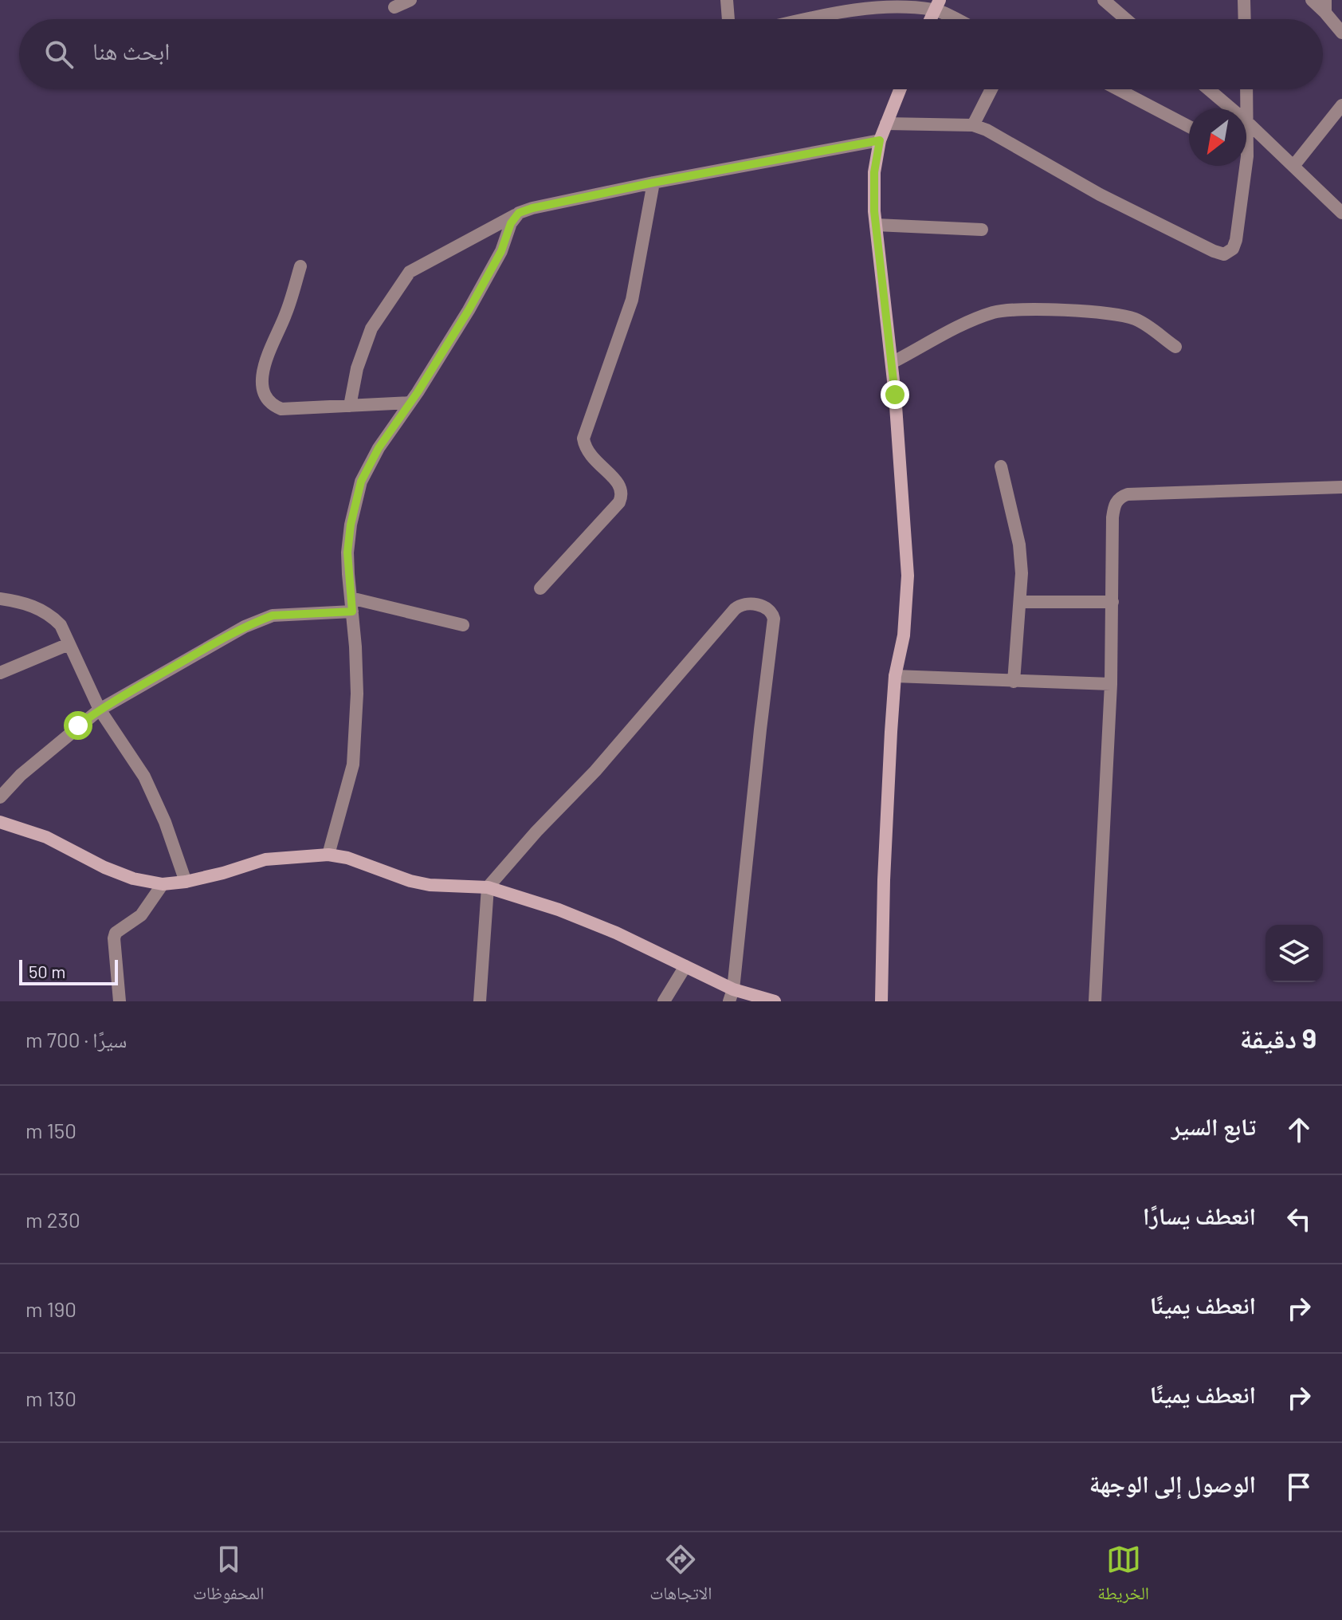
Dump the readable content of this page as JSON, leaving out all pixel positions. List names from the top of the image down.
{
  "scale_bar": "50 m",
  "north": "bottom left",
  "page": {
    "search": "ابحث هنا",
    "scale": "50 m",
    "heading": ["9 دقيقة", "سيرًا · 700 m"],
    "list": [
      ["تابع السير", "150 m"],
      ["انعطف يسارًا", "230 m"],
      ["انعطف يمينًا", "190 m"],
      ["انعطف يمينًا", "130 m"],
      "الوصول إلى الوجهة"
    ],
    "nav": ["الخريطة", "الاتجاهات", "المحفوظات"]
  }
}
